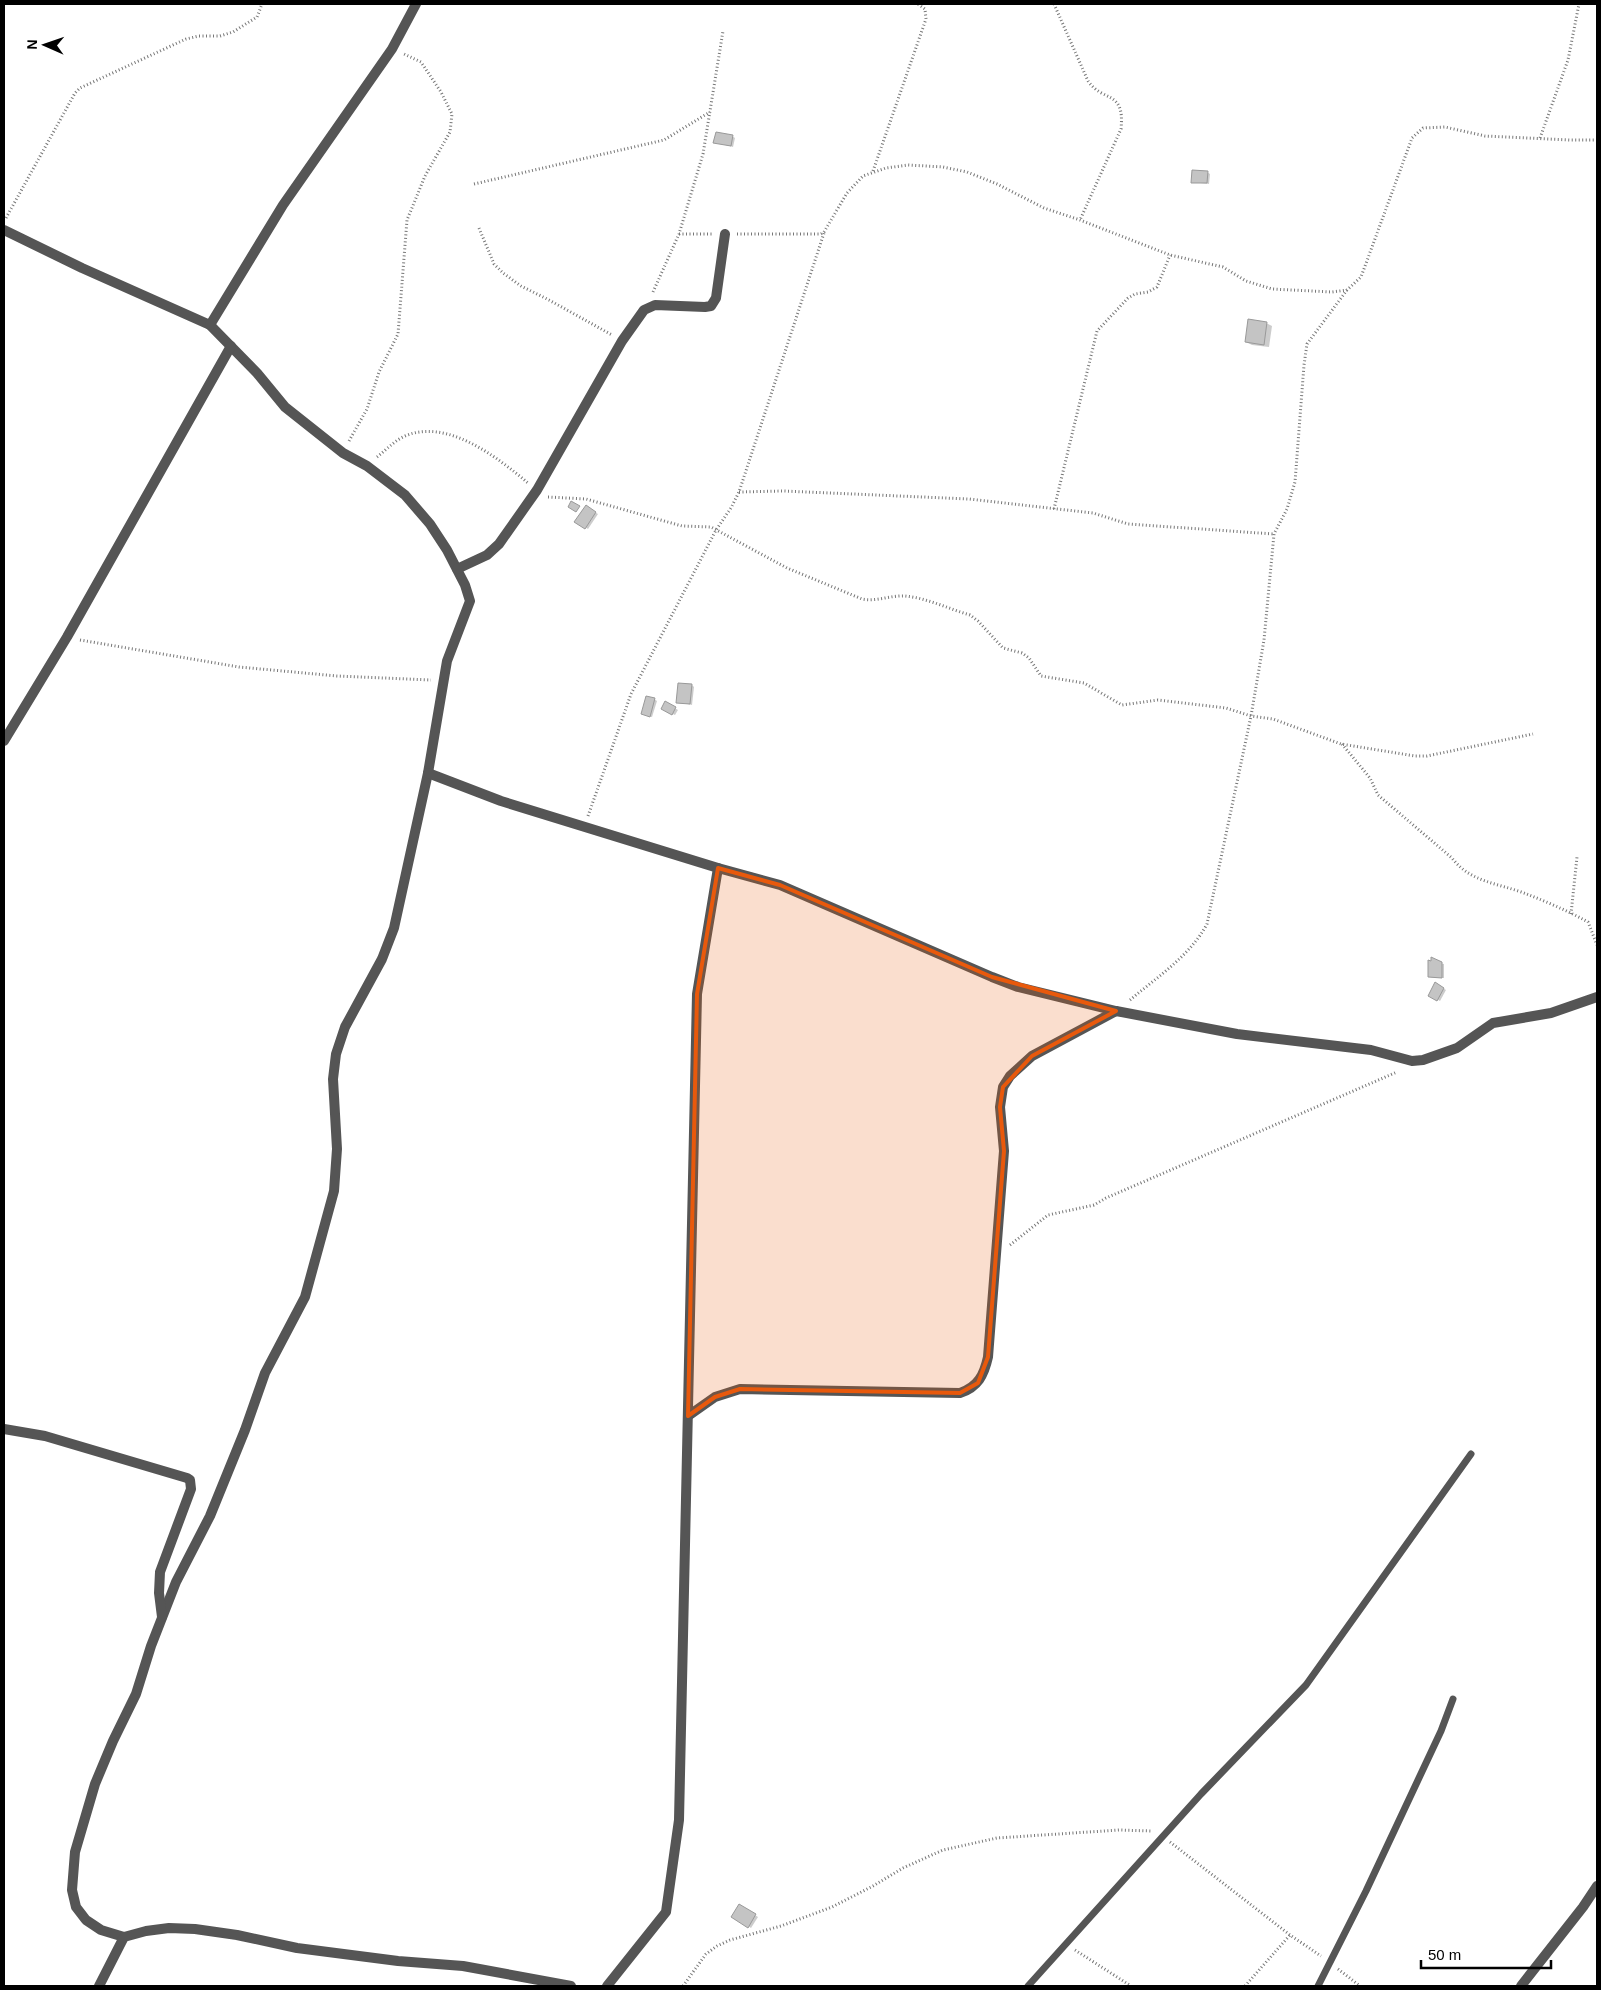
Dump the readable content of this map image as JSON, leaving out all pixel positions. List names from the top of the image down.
{
  "scale_bar": "50 m",
  "north": "left"
}
